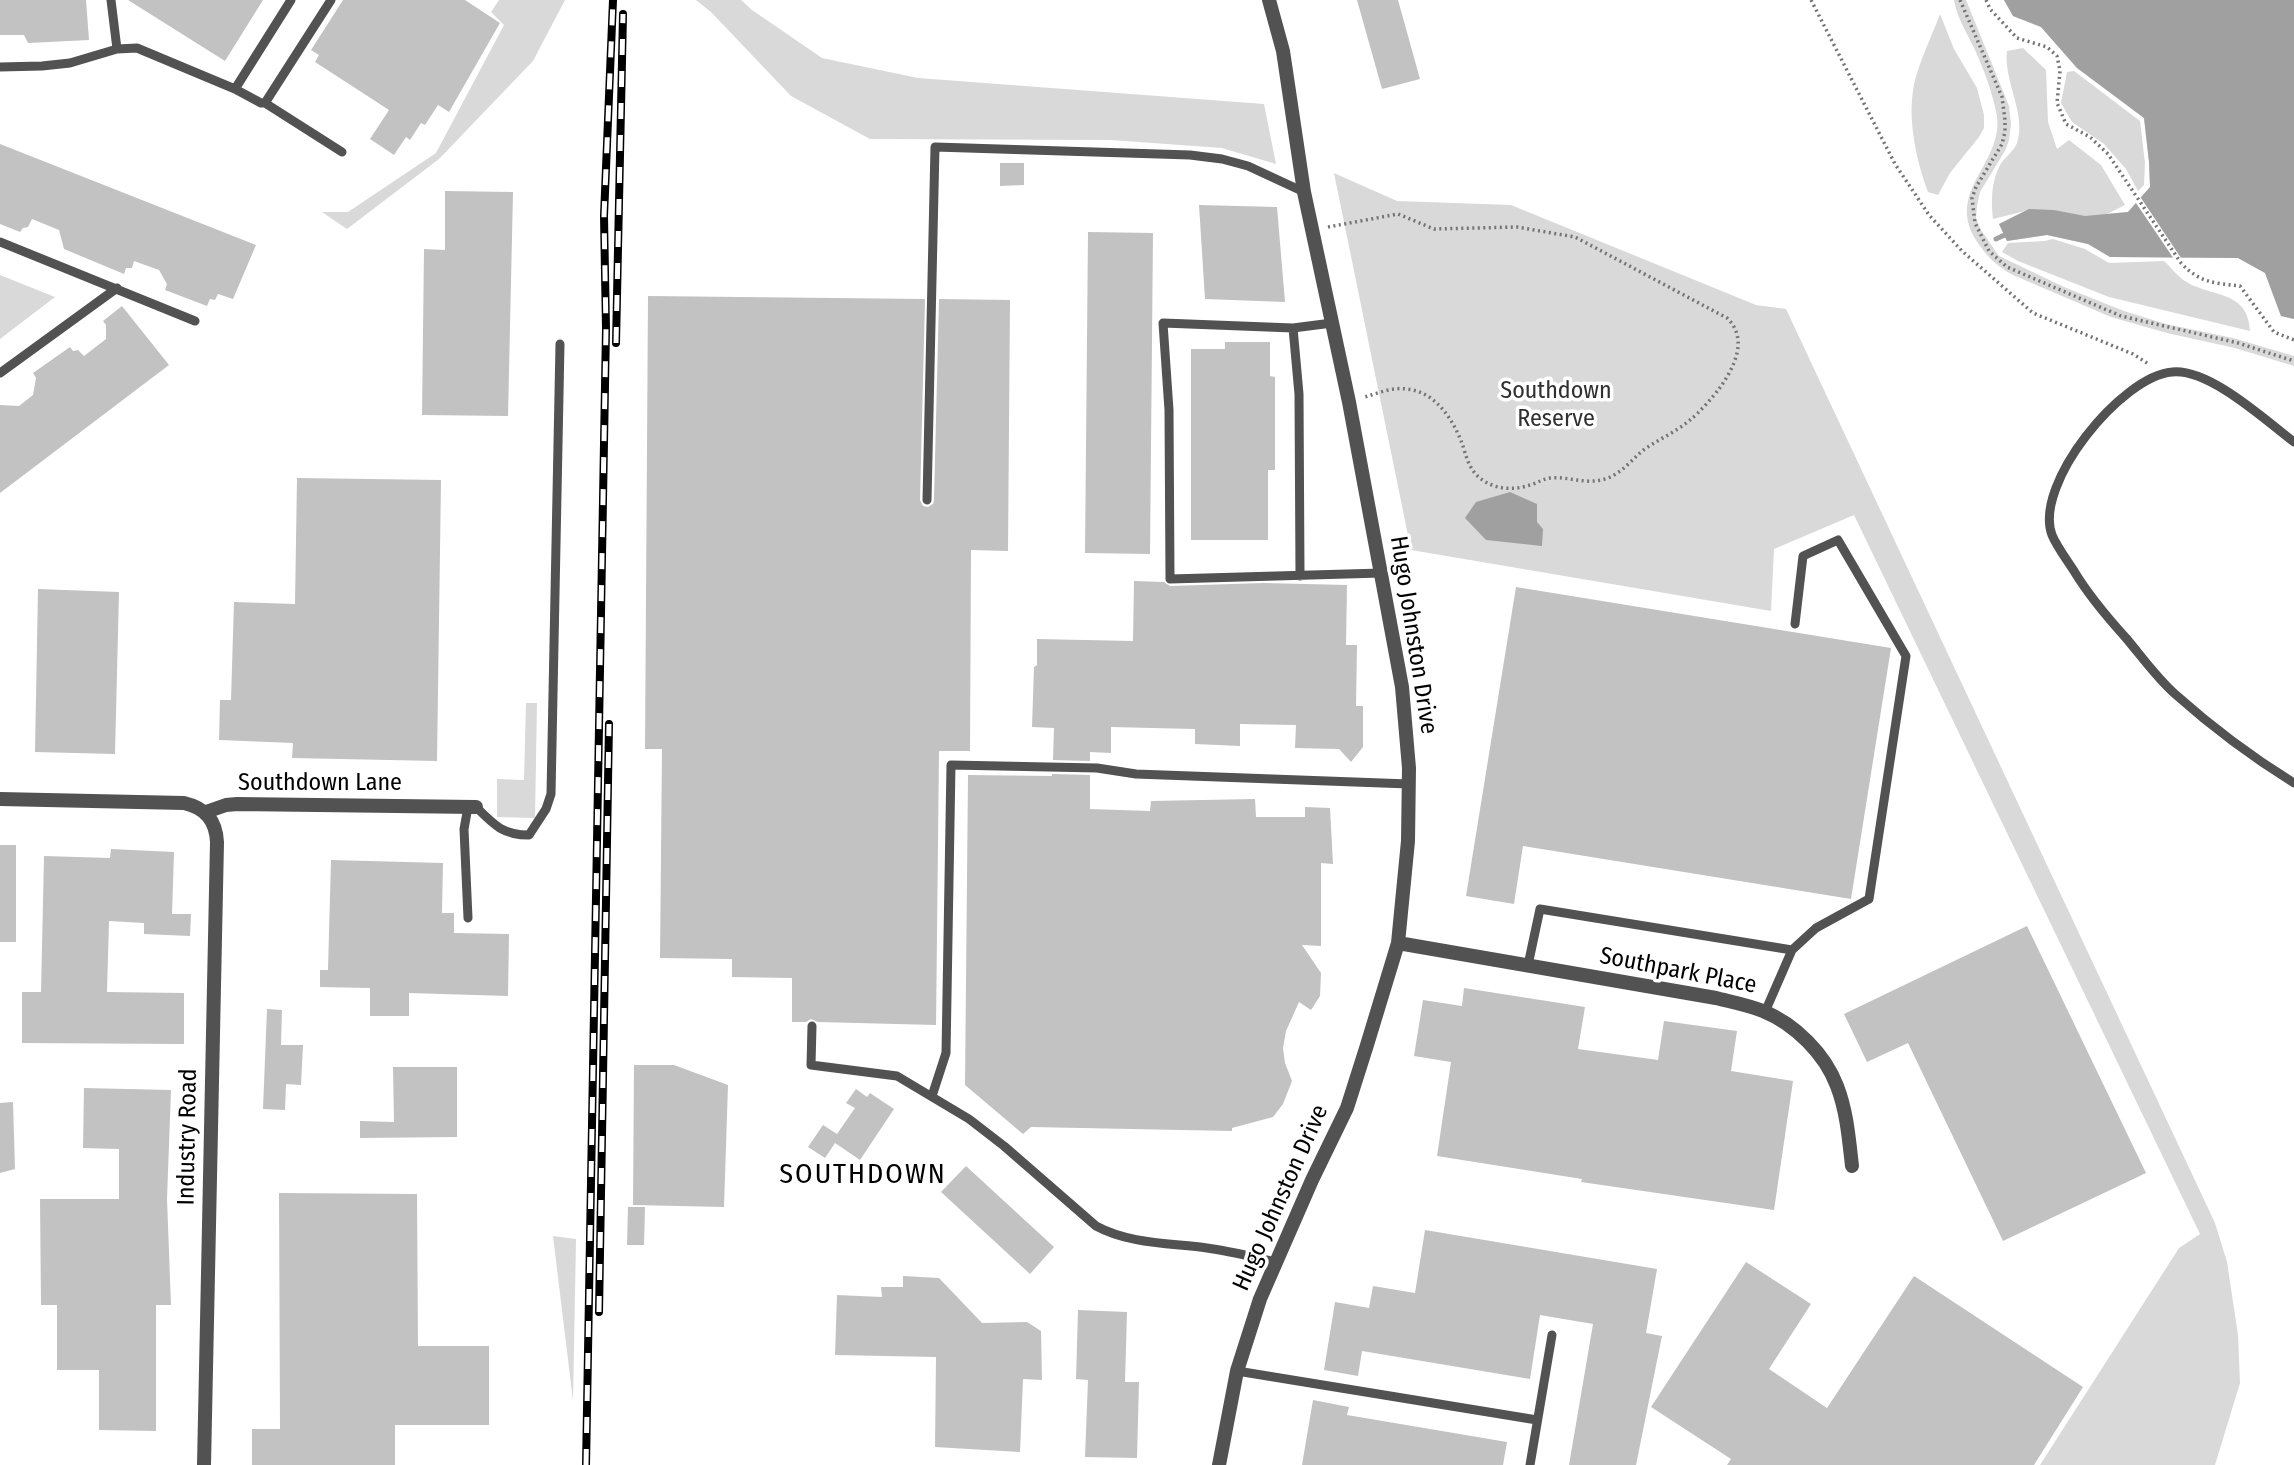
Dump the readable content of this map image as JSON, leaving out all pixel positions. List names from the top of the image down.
{
  "streets": {
    "street": [
      "Hugo Johnston Drive",
      "Southdown Lane",
      "Southpark Place",
      "Industry Road"
    ]
  },
  "crossings": [
    ["Hugo Johnston Drive", "Southpark Place"],
    ["Southdown Lane", "Industry Road"]
  ],
  "districts": ["SOUTHDOWN"],
  "parks": ["Southdown Reserve"]
}
